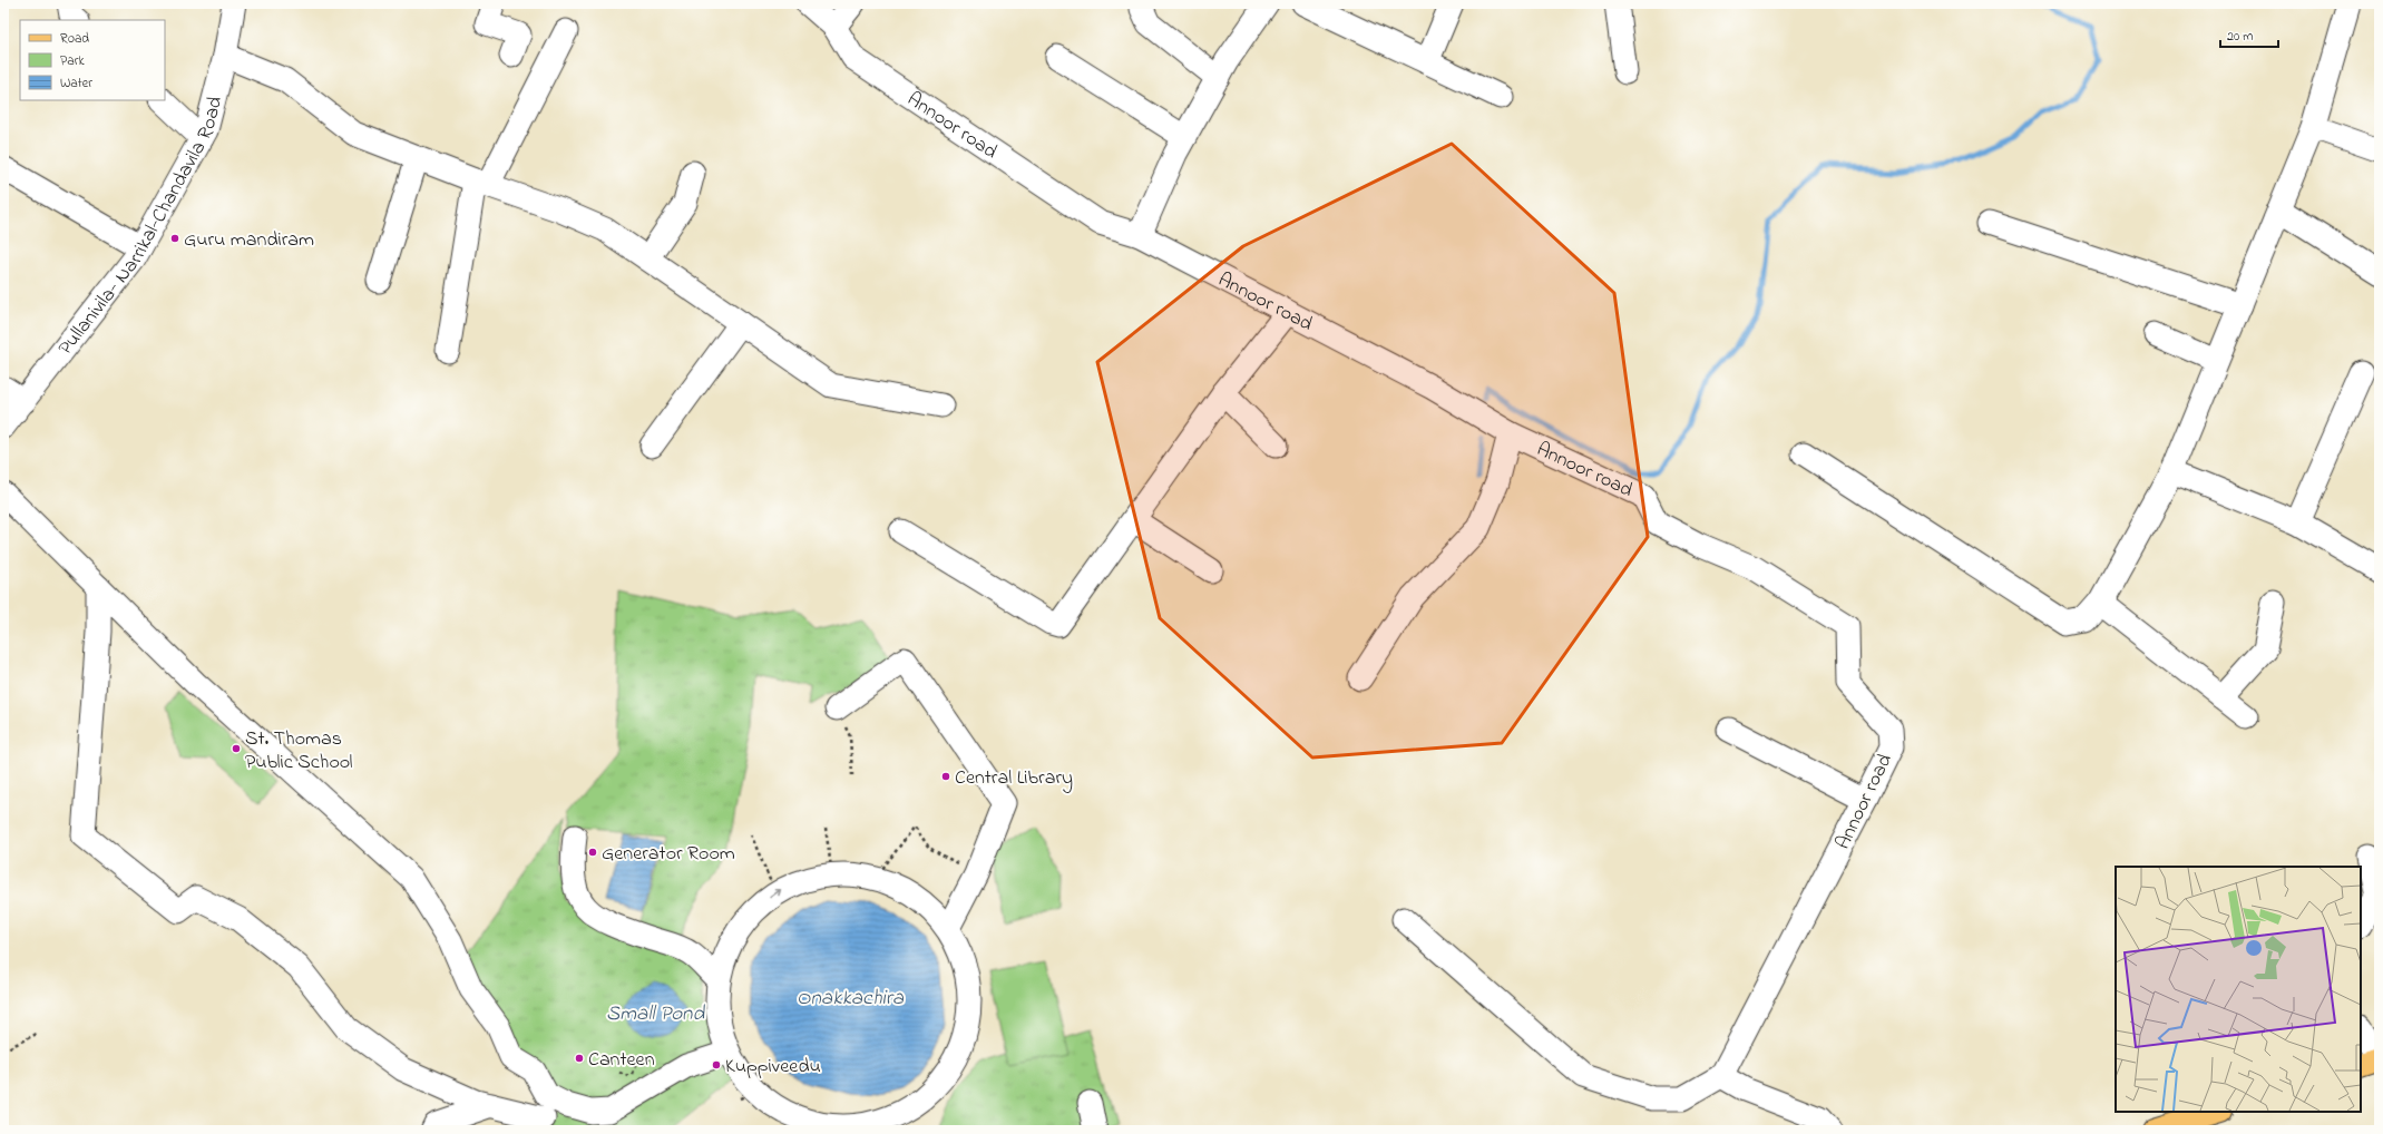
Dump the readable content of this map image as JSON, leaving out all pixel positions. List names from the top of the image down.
{
  "streets": {
    "street": ["Annoor road", "Pullanivila- Narrikal-Chandavila Road"]
  },
  "water": ["Onakkachira", "Small Pond"],
  "places": [
    "Guru mandiram",
    "St. Thomas Public School",
    "Central Library",
    "Generator Room",
    "Canteen",
    "Kuppiveedu"
  ],
  "legend": ["Road", "Park", "Water"],
  "scale_bar": "20 m"
}
